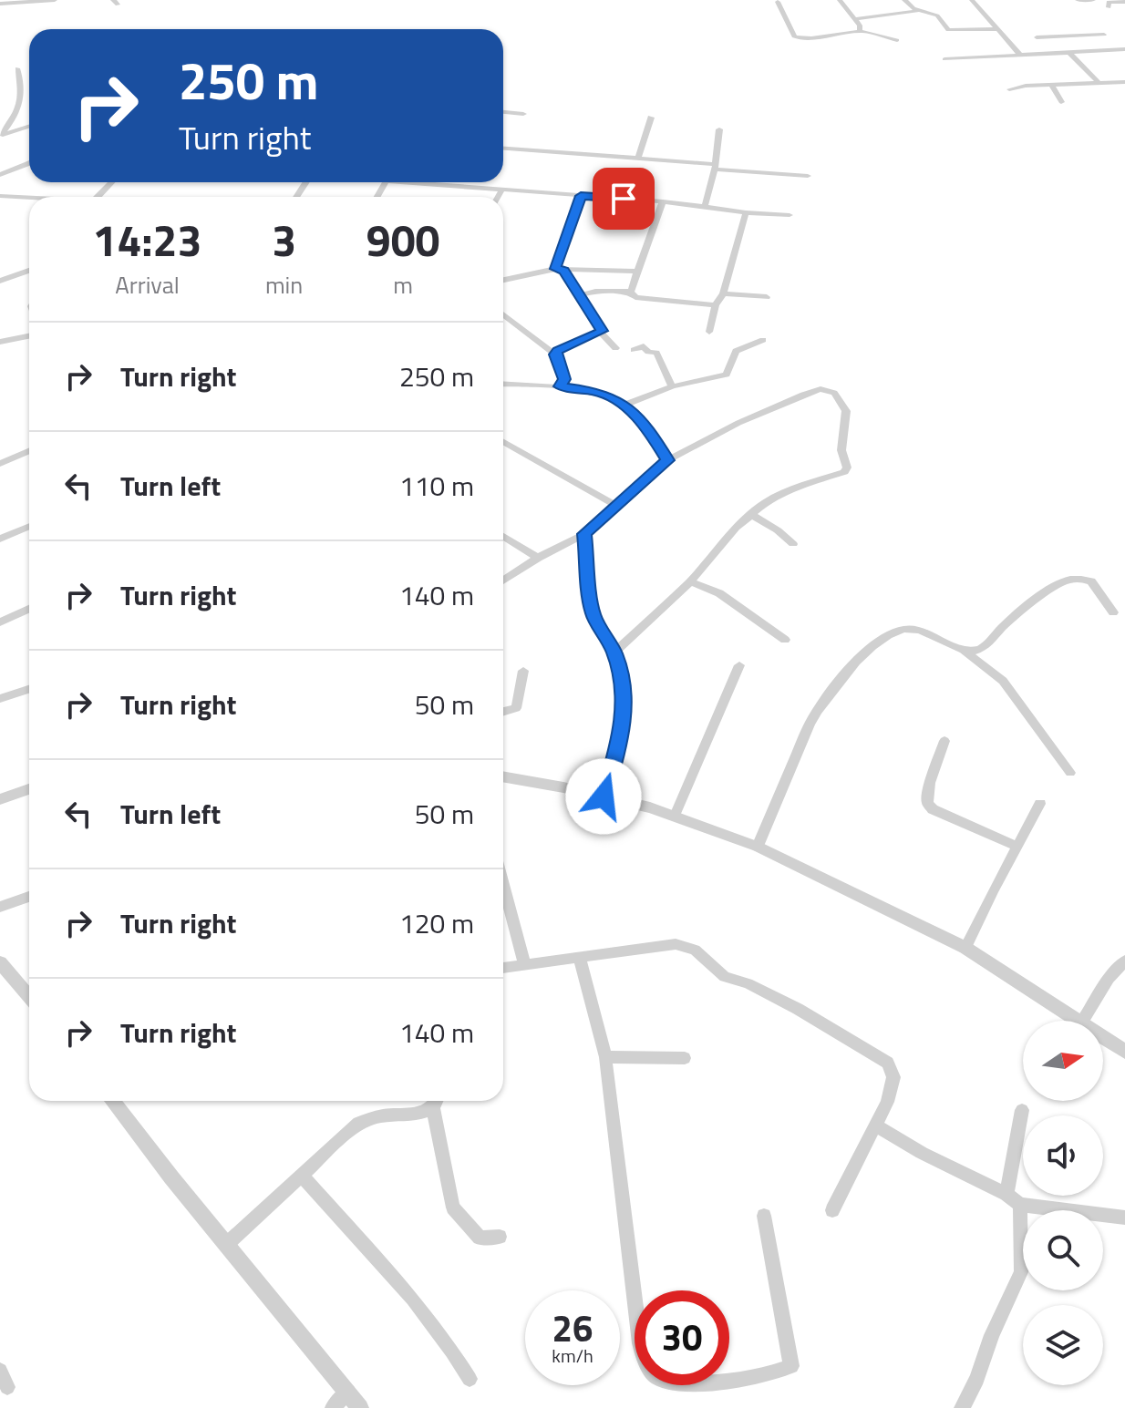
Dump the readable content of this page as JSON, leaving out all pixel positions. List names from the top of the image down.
{
  "north": "right",
  "page": {
    "turn": ["250 m", "Turn right"],
    "eta": [
      "14:23",
      "Arrival",
      "3",
      "min",
      "900",
      "m"
    ],
    "list": [
      {
        "name": "Turn right",
        "value": "250 m"
      },
      {
        "name": "Turn left",
        "value": "110 m"
      },
      {
        "name": "Turn right",
        "value": "140 m"
      },
      {
        "name": "Turn right",
        "value": "50 m"
      },
      {
        "name": "Turn left",
        "value": "50 m"
      },
      {
        "name": "Turn right",
        "value": "120 m"
      },
      {
        "name": "Turn right",
        "value": "140 m"
      }
    ],
    "speed": "26 km/h",
    "limit": "30"
  }
}
